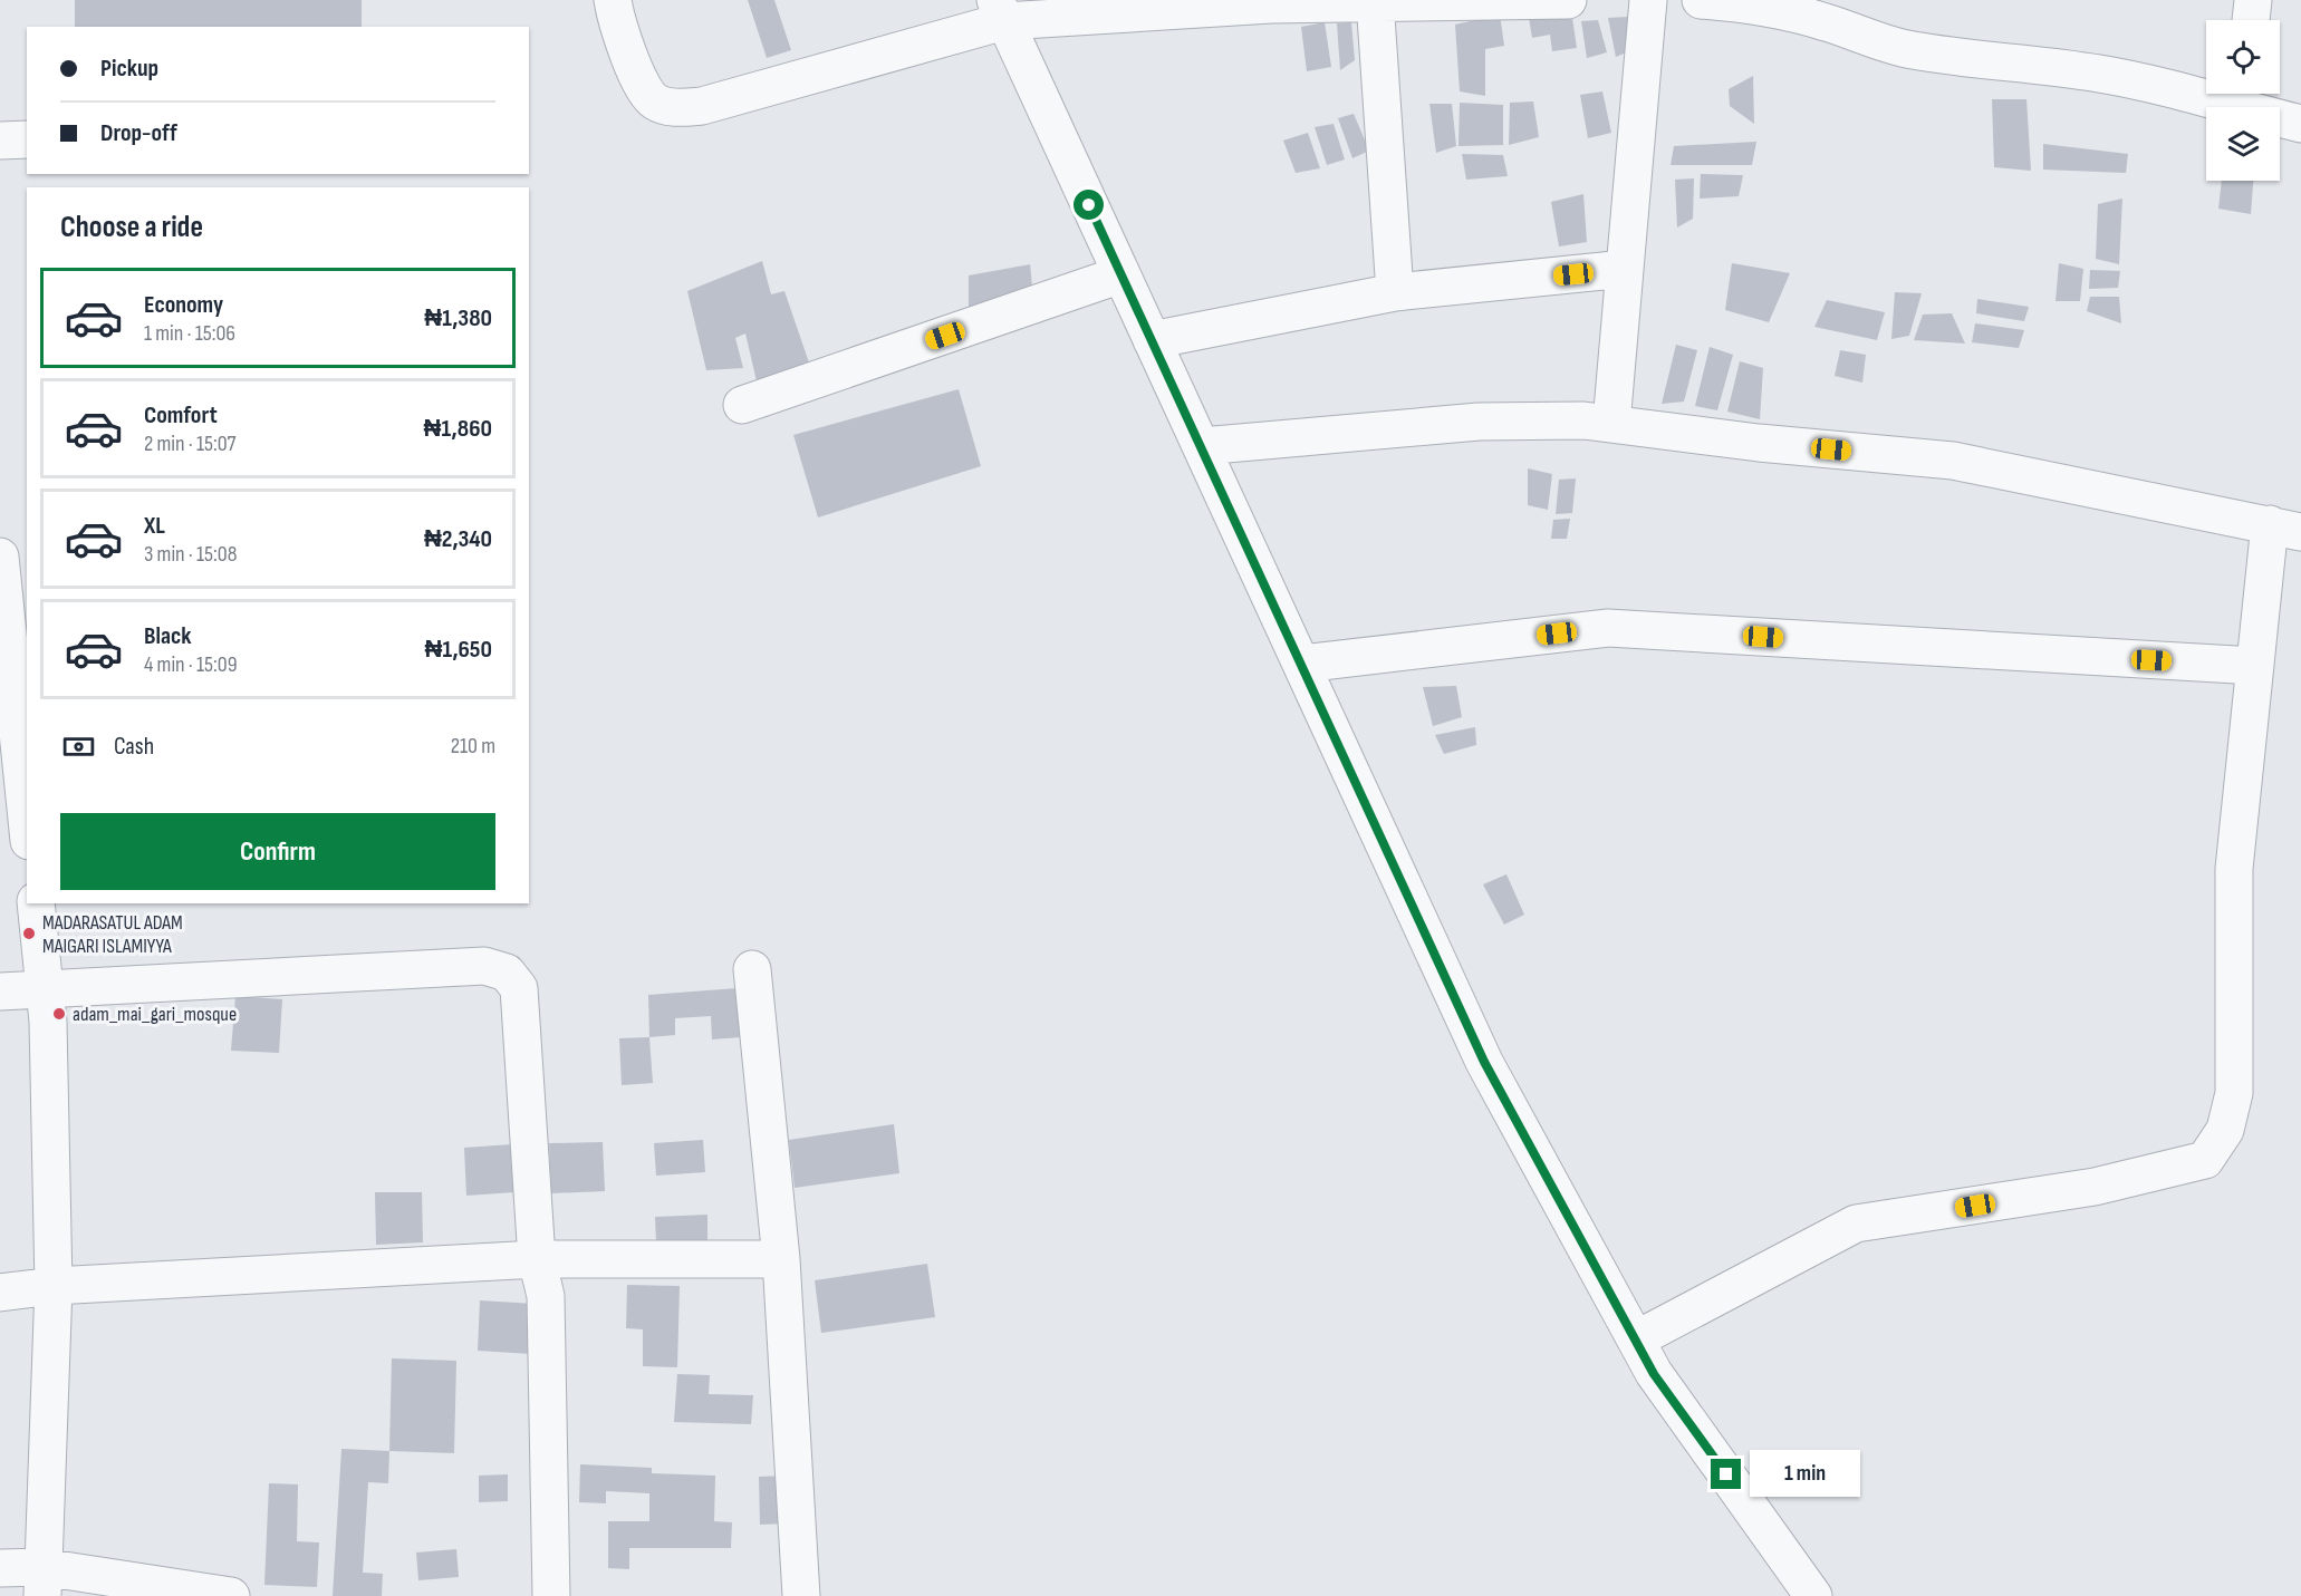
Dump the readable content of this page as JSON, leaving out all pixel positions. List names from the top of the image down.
{
  "places": ["MADARASATUL ADAM MAIGARI ISLAMIYYA", "adam_mai_gari_mosque"],
  "page": {
    "banner": ["Pickup", "Drop-off"],
    "heading": "Choose a ride",
    "list": [
      {
        "name": "Economy",
        "note": "1 min · 15:06",
        "value": "₦1,380"
      },
      {
        "name": "Comfort",
        "note": "2 min · 15:07",
        "value": "₦1,860"
      },
      {
        "name": "XL",
        "note": "3 min · 15:08",
        "value": "₦2,340"
      },
      {
        "name": "Black",
        "note": "4 min · 15:09",
        "value": "₦1,650"
      }
    ],
    "pay": ["Cash", "210 m"],
    "buttons": "Confirm",
    "bubble": "1 min"
  }
}
